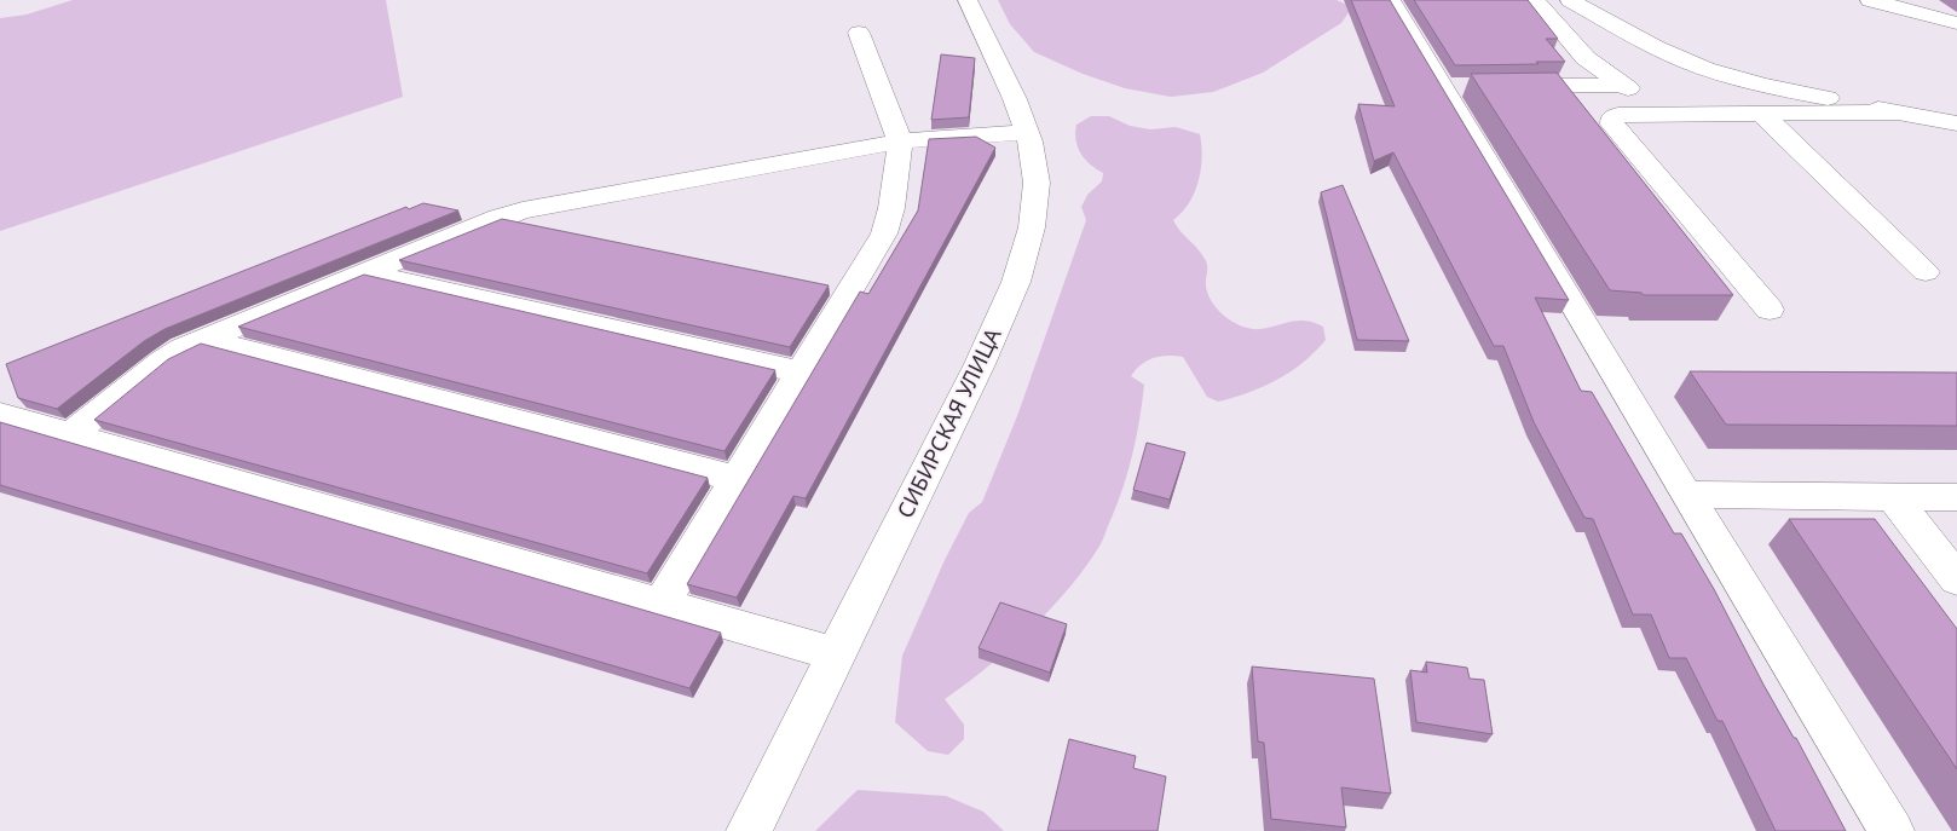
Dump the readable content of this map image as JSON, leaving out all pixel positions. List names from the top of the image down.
{
  "streets": {
    "street": ["СИБИРСКАЯ УЛИЦА"]
  }
}
